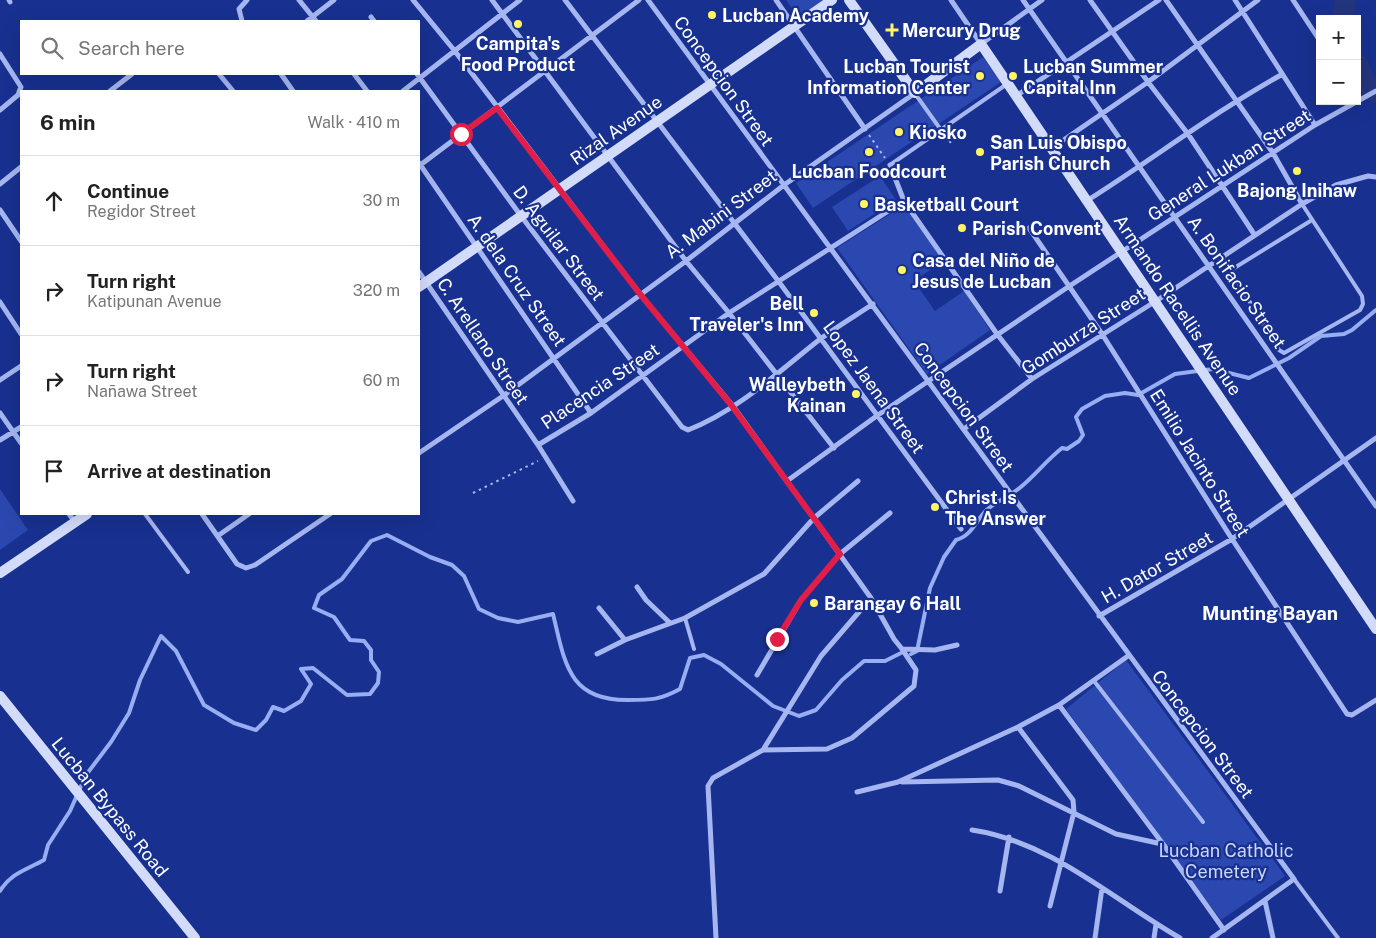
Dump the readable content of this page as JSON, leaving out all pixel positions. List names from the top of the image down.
{
  "streets": {
    "main road": [
      "Rizal Avenue",
      "A. Mabini Street",
      "Armando Racellis Avenue",
      "Lucban Bypass Road"
    ],
    "street": [
      "Concepcion Street",
      "General Lukban Street",
      "D. Aguilar Street",
      "A. dela Cruz Street",
      "A. Bonifacio Street",
      "Gomburza Street",
      "C. Arellano Street",
      "Placencia Street",
      "Lopez Jaena Street",
      "Emilio Jacinto Street",
      "H. Dator Street"
    ]
  },
  "crossings": [
    ["Concepcion Street", "Rizal Avenue"],
    ["Concepcion Street", "General Lukban Street"],
    ["Concepcion Street", "A. Mabini Street"],
    ["Concepcion Street", "Gomburza Street"],
    ["Concepcion Street", "Placencia Street"],
    ["Concepcion Street", "H. Dator Street"],
    ["Rizal Avenue", "D. Aguilar Street"],
    ["Rizal Avenue", "A. dela Cruz Street"],
    ["Rizal Avenue", "C. Arellano Street"],
    ["Rizal Avenue", "Lopez Jaena Street"],
    ["General Lukban Street", "A. Bonifacio Street"],
    ["General Lukban Street", "Armando Racellis Avenue"],
    ["General Lukban Street", "Lopez Jaena Street"],
    ["General Lukban Street", "Emilio Jacinto Street"],
    ["A. Mabini Street", "D. Aguilar Street"],
    ["A. Mabini Street", "A. dela Cruz Street"],
    ["A. Mabini Street", "A. Bonifacio Street"],
    ["A. Mabini Street", "Armando Racellis Avenue"],
    ["A. Mabini Street", "C. Arellano Street"],
    ["A. Mabini Street", "Lopez Jaena Street"],
    ["D. Aguilar Street", "Placencia Street"],
    ["A. dela Cruz Street", "Placencia Street"],
    ["A. Bonifacio Street", "Gomburza Street"],
    ["A. Bonifacio Street", "H. Dator Street"],
    ["Armando Racellis Avenue", "Gomburza Street"],
    ["Armando Racellis Avenue", "H. Dator Street"],
    ["Gomburza Street", "Emilio Jacinto Street"],
    ["C. Arellano Street", "Placencia Street"],
    ["Placencia Street", "Lopez Jaena Street"],
    ["Emilio Jacinto Street", "H. Dator Street"]
  ],
  "districts": ["Munting Bayan"],
  "parks": ["Lucban Catholic Cemetery"],
  "places": {
    "other": [
      "Lucban Academy",
      "Campita's Food Product",
      "Lucban Tourist Information Center",
      "Lucban Summer Capital Inn",
      "Kiosko",
      "Lucban Foodcourt",
      "San Luis Obispo Parish Church",
      "Bajong Inihaw",
      "Basketball Court",
      "Parish Convent",
      "Casa del Niño de Jesus de Lucban",
      "Bell Traveler's Inn",
      "Walleybeth Kainan",
      "Christ Is The Answer",
      "Barangay 6 Hall"
    ],
    "health": ["Mercury Drug"]
  },
  "page": {
    "map_buttons": ["+", "−"],
    "search": "Search here",
    "heading": ["6 min", "Walk · 410 m"],
    "list": [
      ["Continue", "Regidor Street", "30 m"],
      ["Turn right", "Katipunan Avenue", "320 m"],
      ["Turn right", "Nañawa Street", "60 m"],
      "Arrive at destination"
    ]
  }
}
